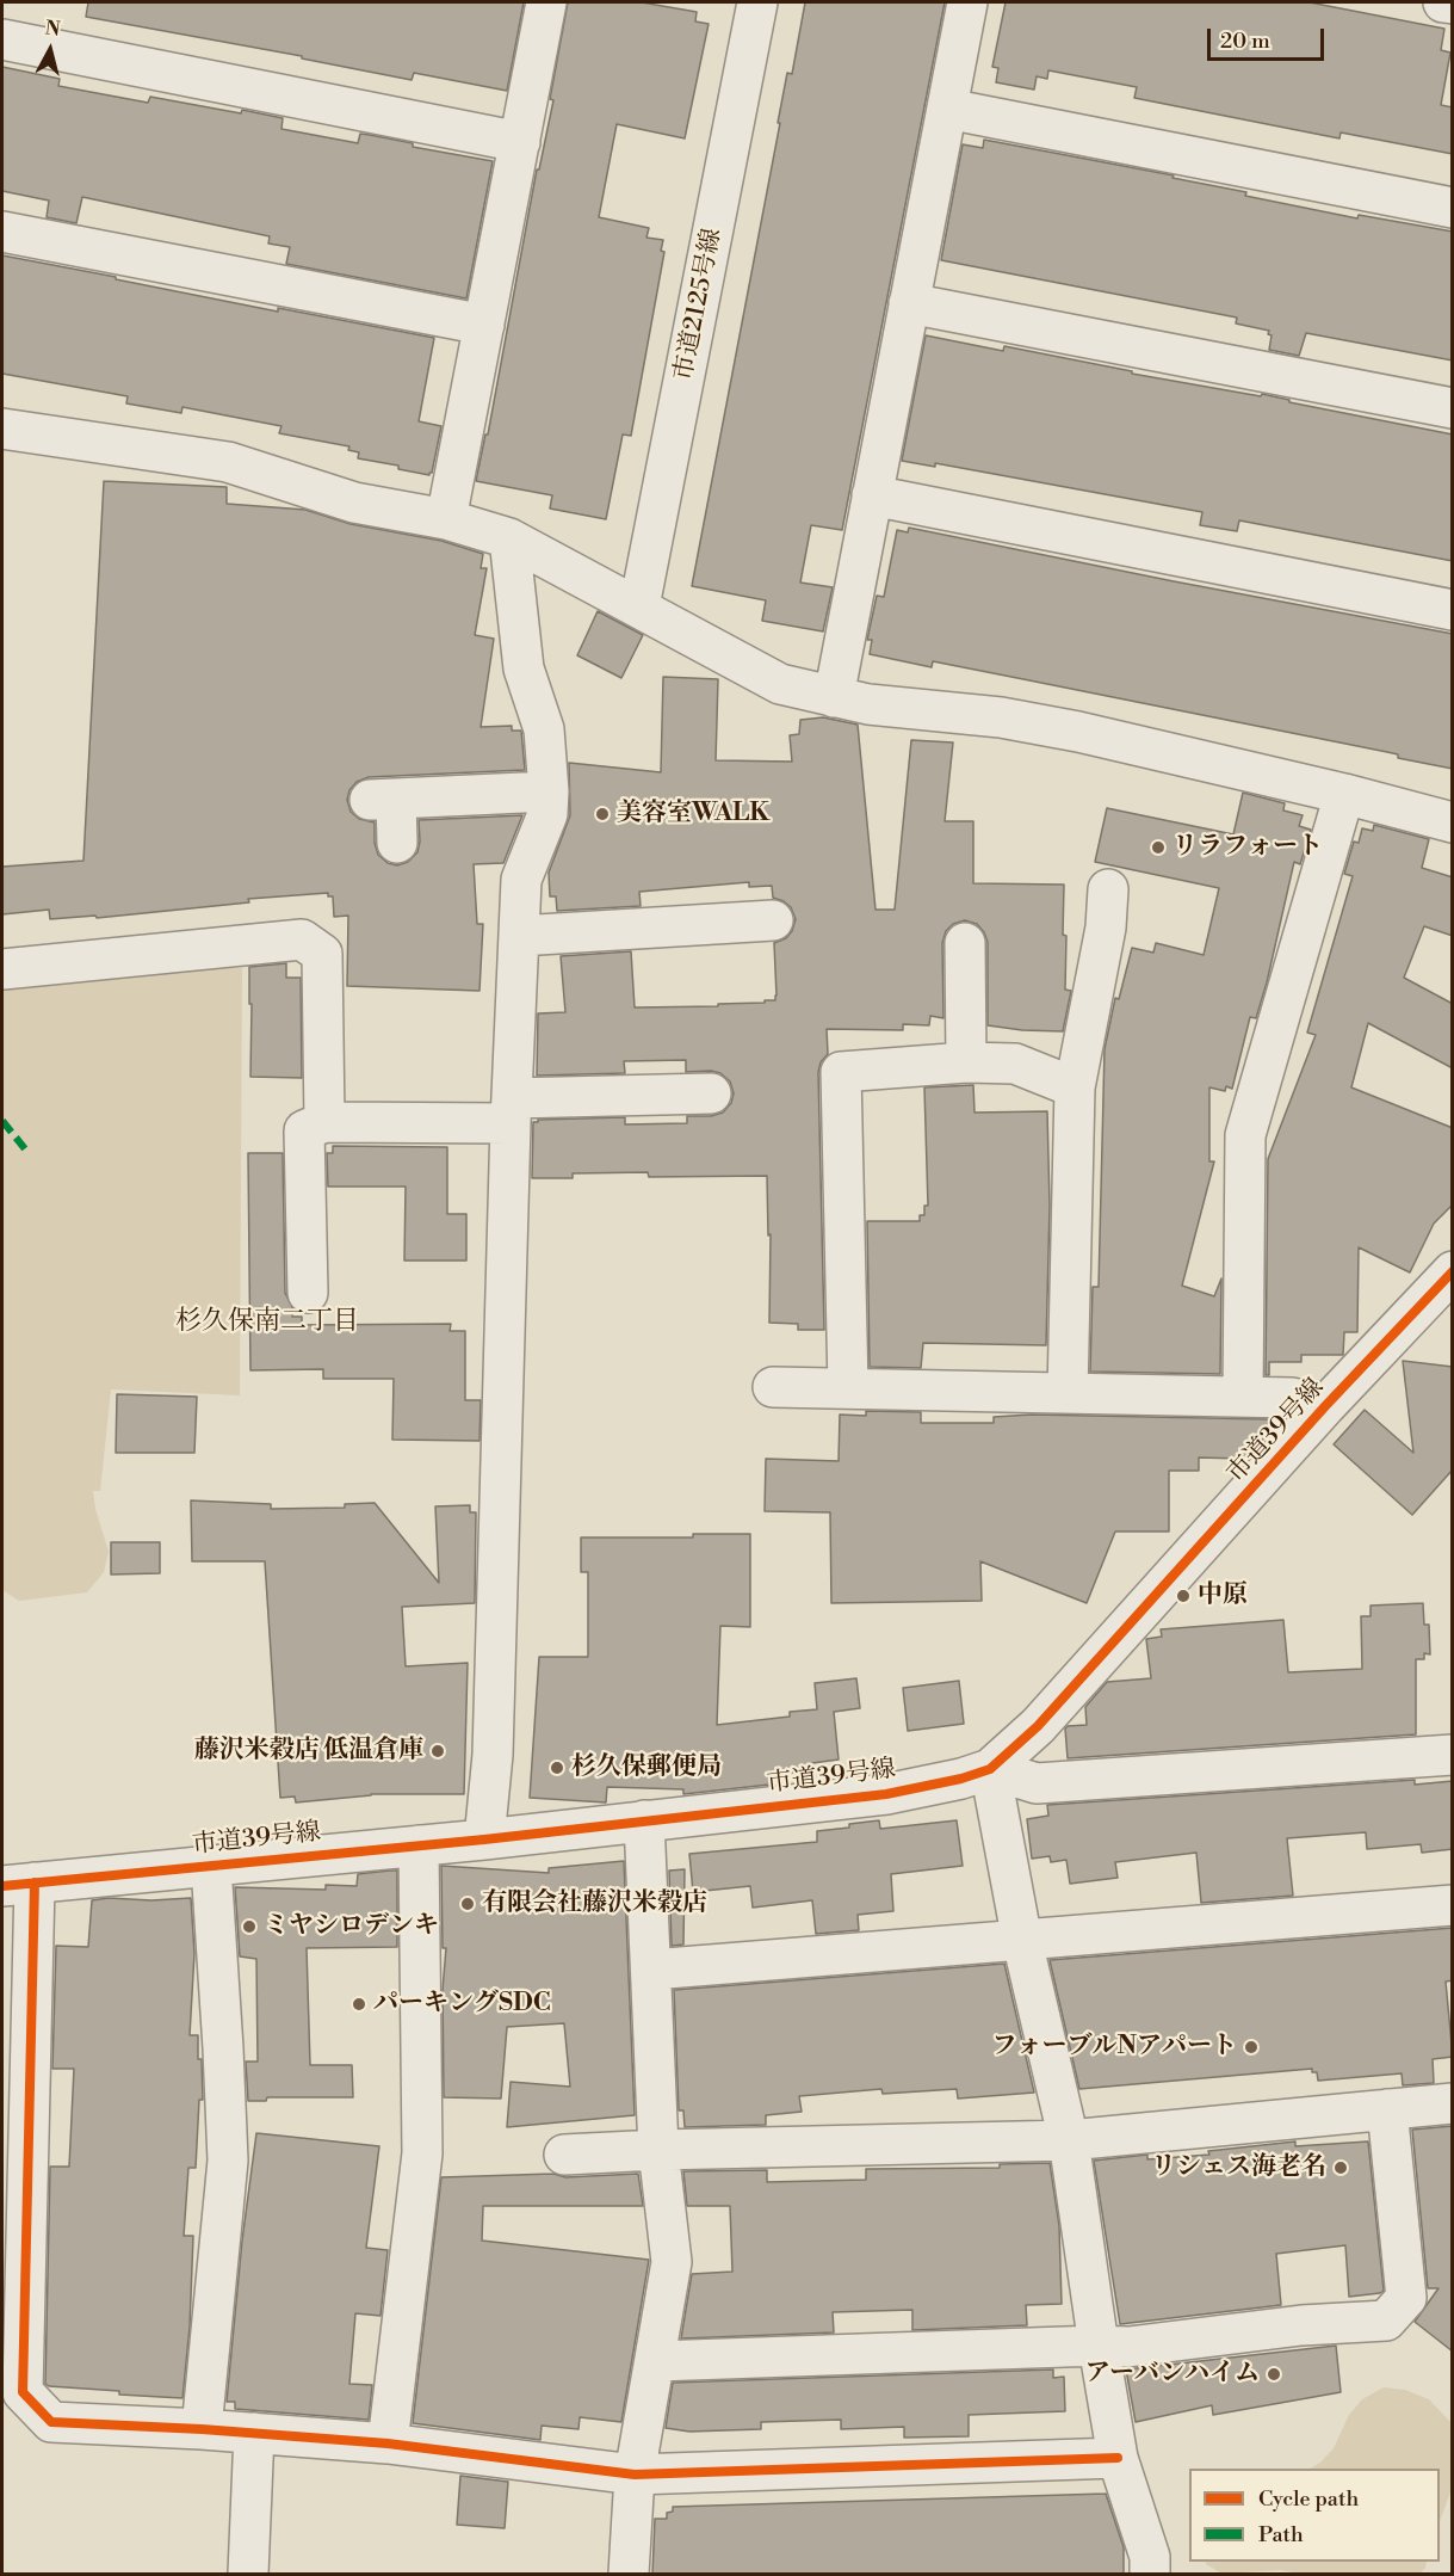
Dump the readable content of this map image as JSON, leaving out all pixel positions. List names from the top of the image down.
{
  "streets": {
    "street": ["市道2125号線", "市道39号線"]
  },
  "districts": ["杉久保南二丁目"],
  "places": [
    "美容室WALK",
    "リラフォート",
    "中原",
    "藤沢米穀店 低温倉庫",
    "杉久保郵便局",
    "有限会社藤沢米穀店",
    "ミヤシロデンキ",
    "パーキングSDC",
    "フォーブルNアパート",
    "リシェス海老名",
    "アーバンハイム"
  ],
  "legend": ["Cycle path", "Path"],
  "scale_bar": "20 m",
  "north": "top"
}
